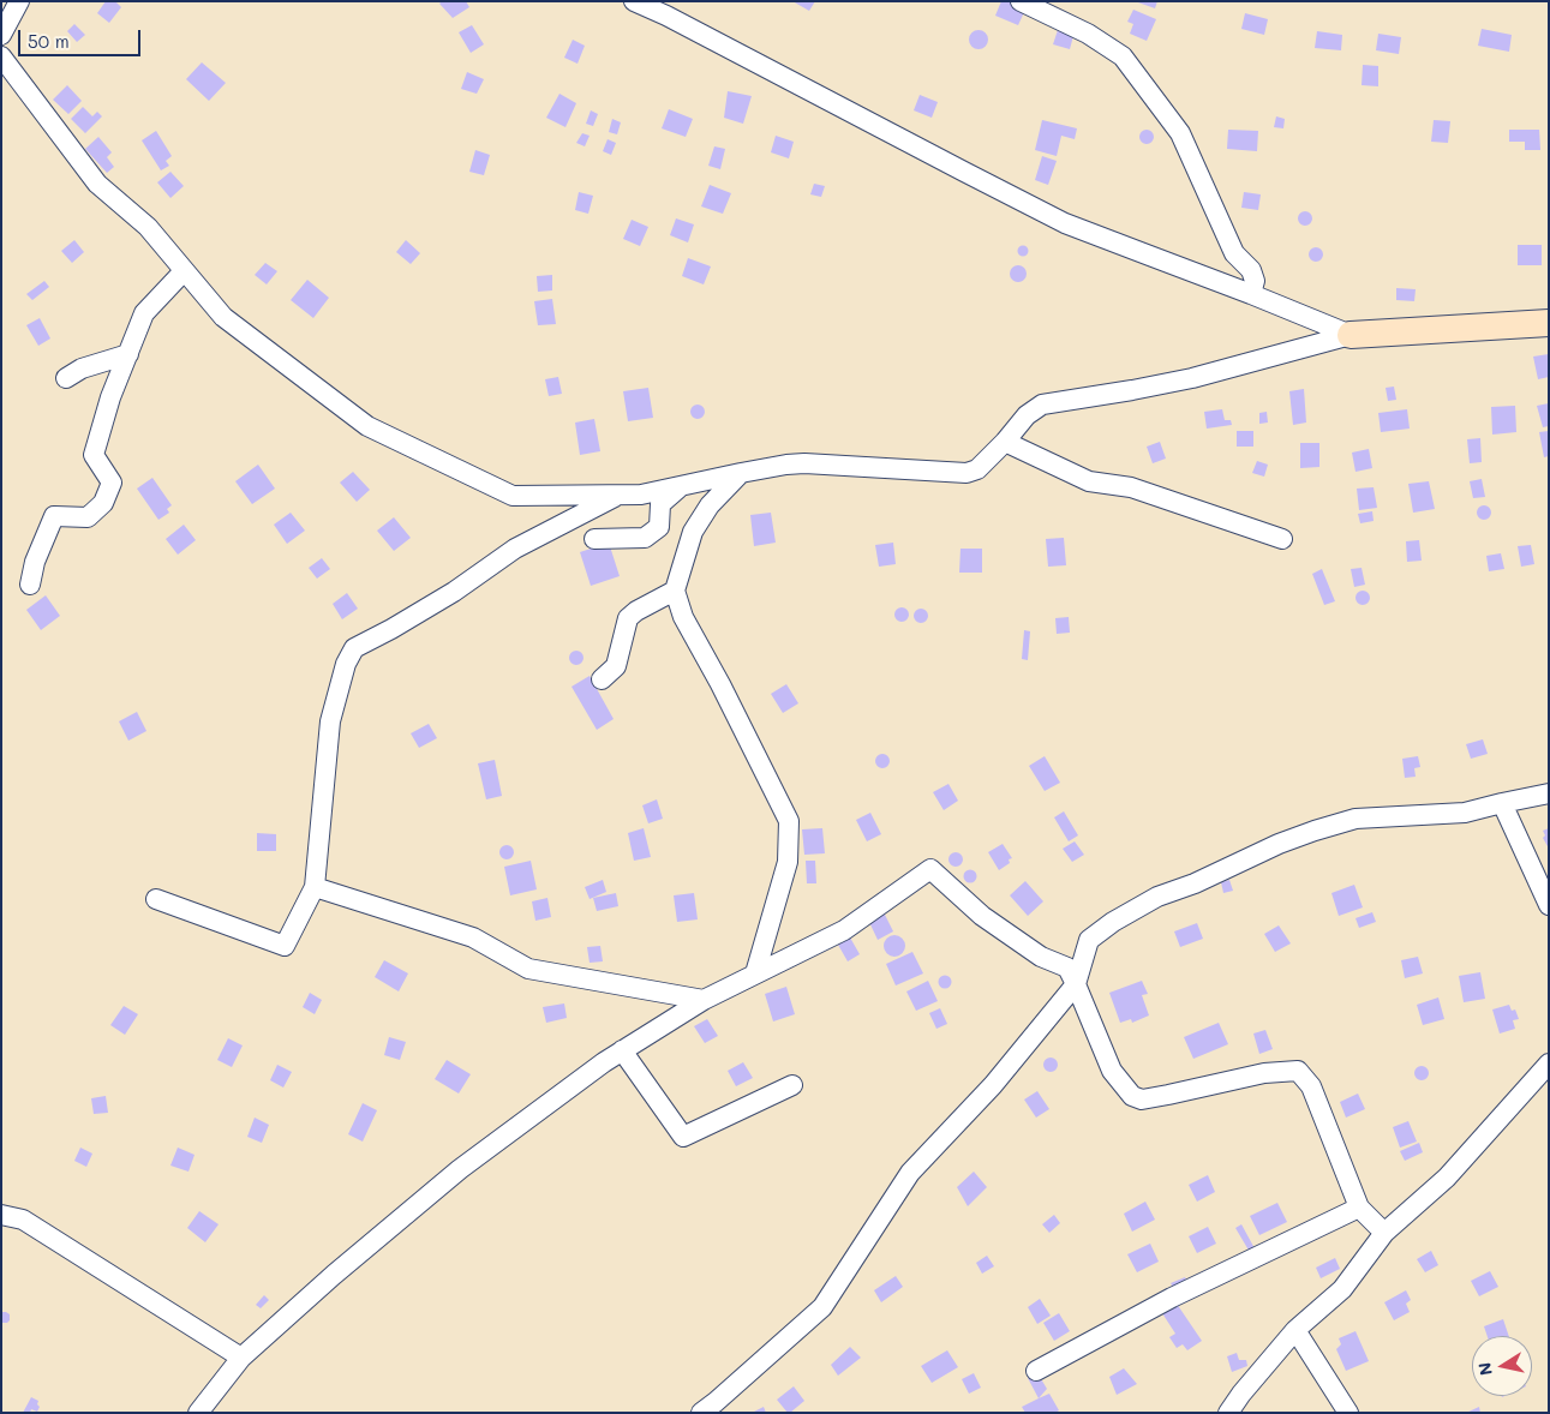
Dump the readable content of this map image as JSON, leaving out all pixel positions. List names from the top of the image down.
{
  "scale_bar": "50 m",
  "north": "left"
}
